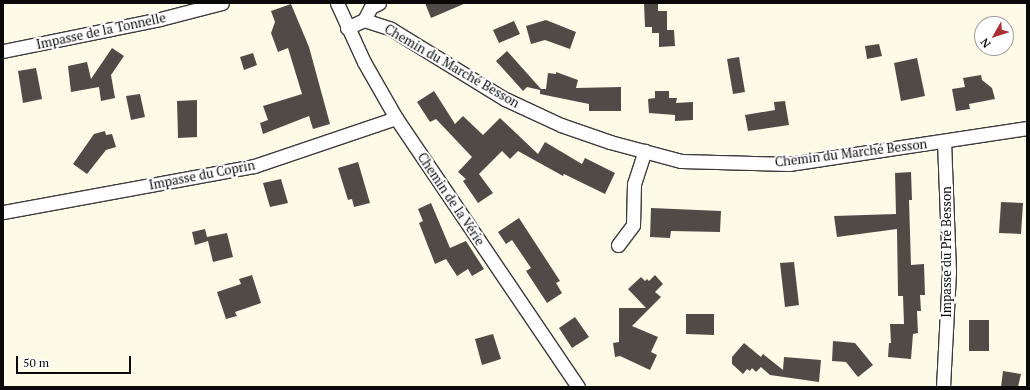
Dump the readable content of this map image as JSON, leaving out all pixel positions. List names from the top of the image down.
{
  "streets": {
    "street": [
      "Impasse de la Tonnelle",
      "Chemin du Marché Besson",
      "Impasse du Coprin",
      "Chemin de la Vérie",
      "Impasse du Pré Besson"
    ]
  },
  "crossings": [
    ["Chemin du Marché Besson", "Impasse du Pré Besson"],
    ["Impasse du Coprin", "Chemin de la Vérie"]
  ],
  "scale_bar": "50 m",
  "north": "bottom left"
}
